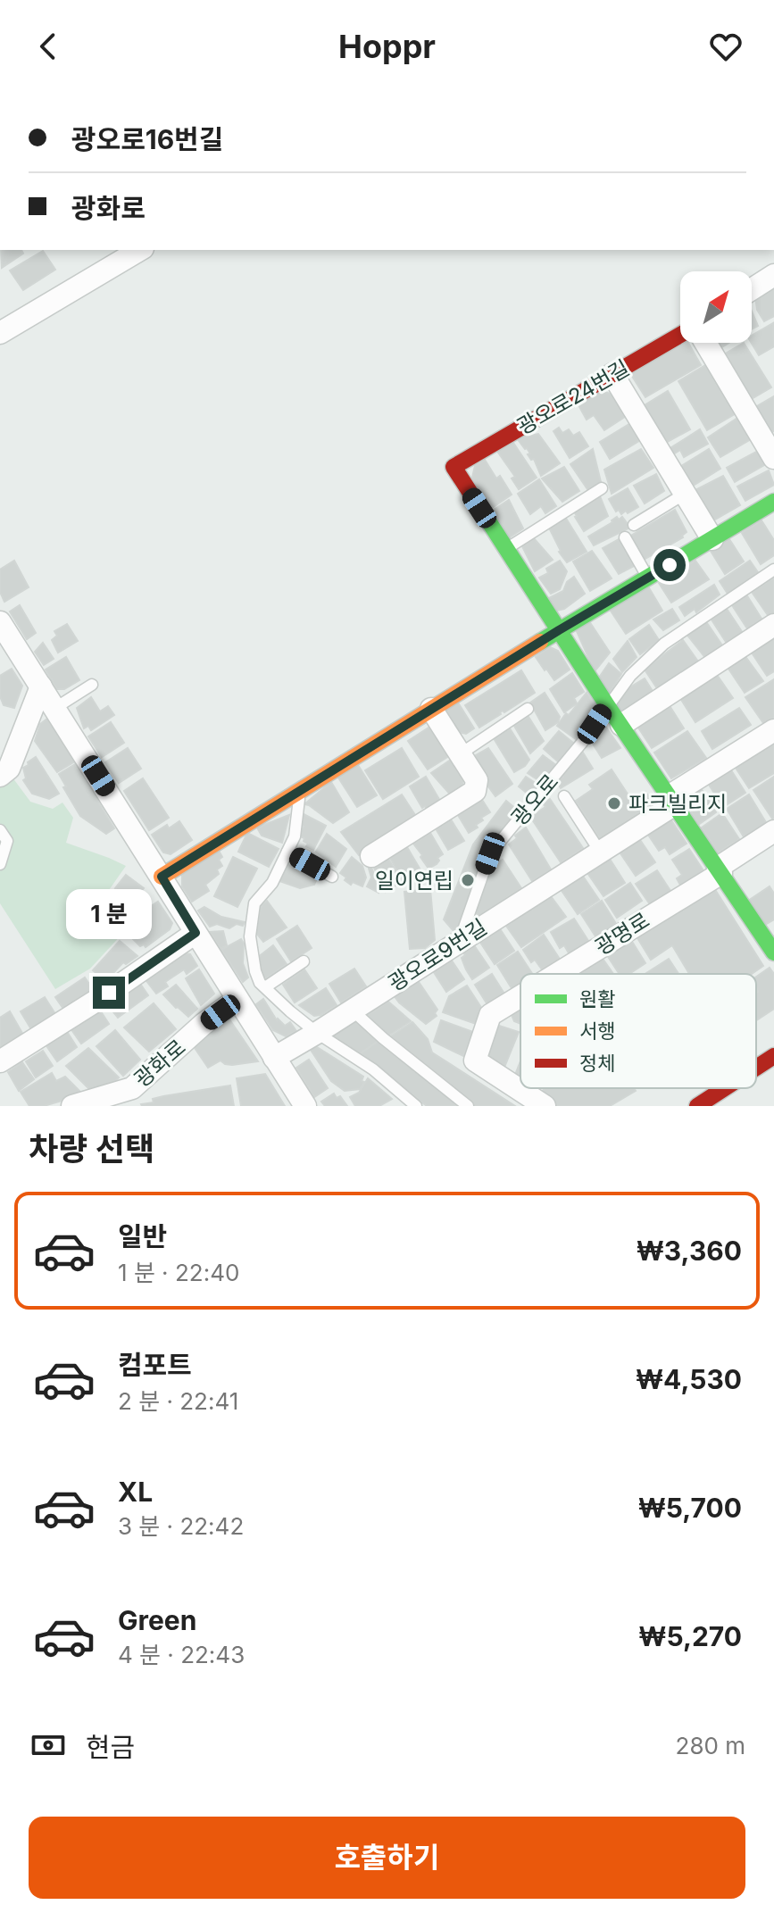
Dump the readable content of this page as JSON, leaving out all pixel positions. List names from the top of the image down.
{
  "streets": {
    "street": [
      "광오로24번길",
      "광명로",
      "광오로9번길",
      "광화로"
    ],
    "lane": ["광오로"]
  },
  "crossings": [
    ["광오로", "광오로9번길"]
  ],
  "places": ["파크빌리지", "일이연립"],
  "legend": ["원활", "서행", "정체"],
  "north": "top right",
  "page": {
    "header": "Hoppr",
    "banner": ["광오로16번길", "광화로"],
    "bubble": "1 분",
    "heading": "차량 선택",
    "list": [
      {
        "name": "일반",
        "note": "1 분 · 22:40",
        "value": "₩3,360"
      },
      {
        "name": "컴포트",
        "note": "2 분 · 22:41",
        "value": "₩4,530"
      },
      {
        "name": "XL",
        "note": "3 분 · 22:42",
        "value": "₩5,700"
      },
      {
        "name": "Green",
        "note": "4 분 · 22:43",
        "value": "₩5,270"
      }
    ],
    "pay": ["현금", "280 m"],
    "buttons": "호출하기"
  }
}
